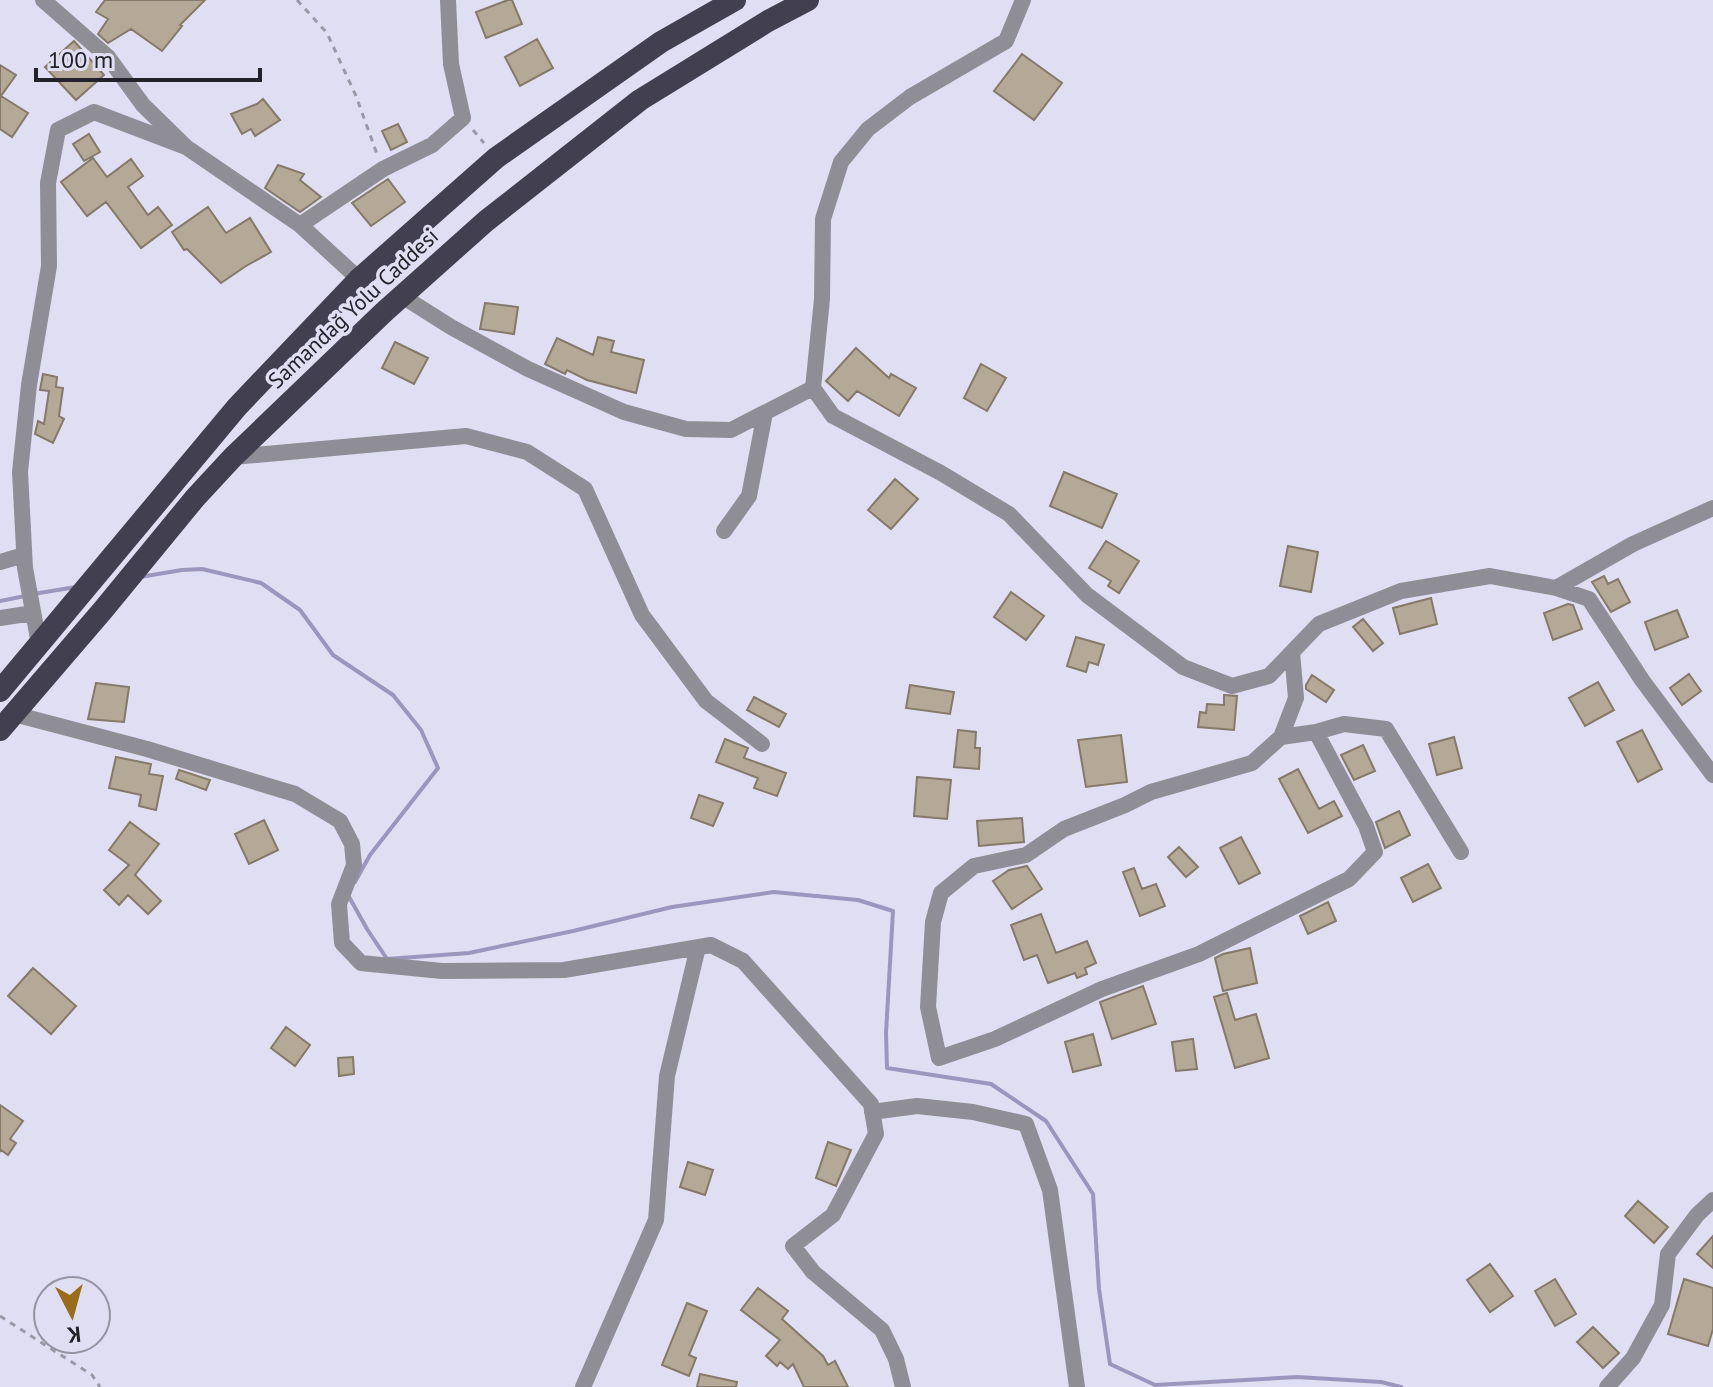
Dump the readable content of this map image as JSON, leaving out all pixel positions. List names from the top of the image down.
{
  "streets": {
    "highway": ["Samandağ Yolu Caddesi"]
  },
  "scale_bar": "100 m",
  "north": "bottom"
}
